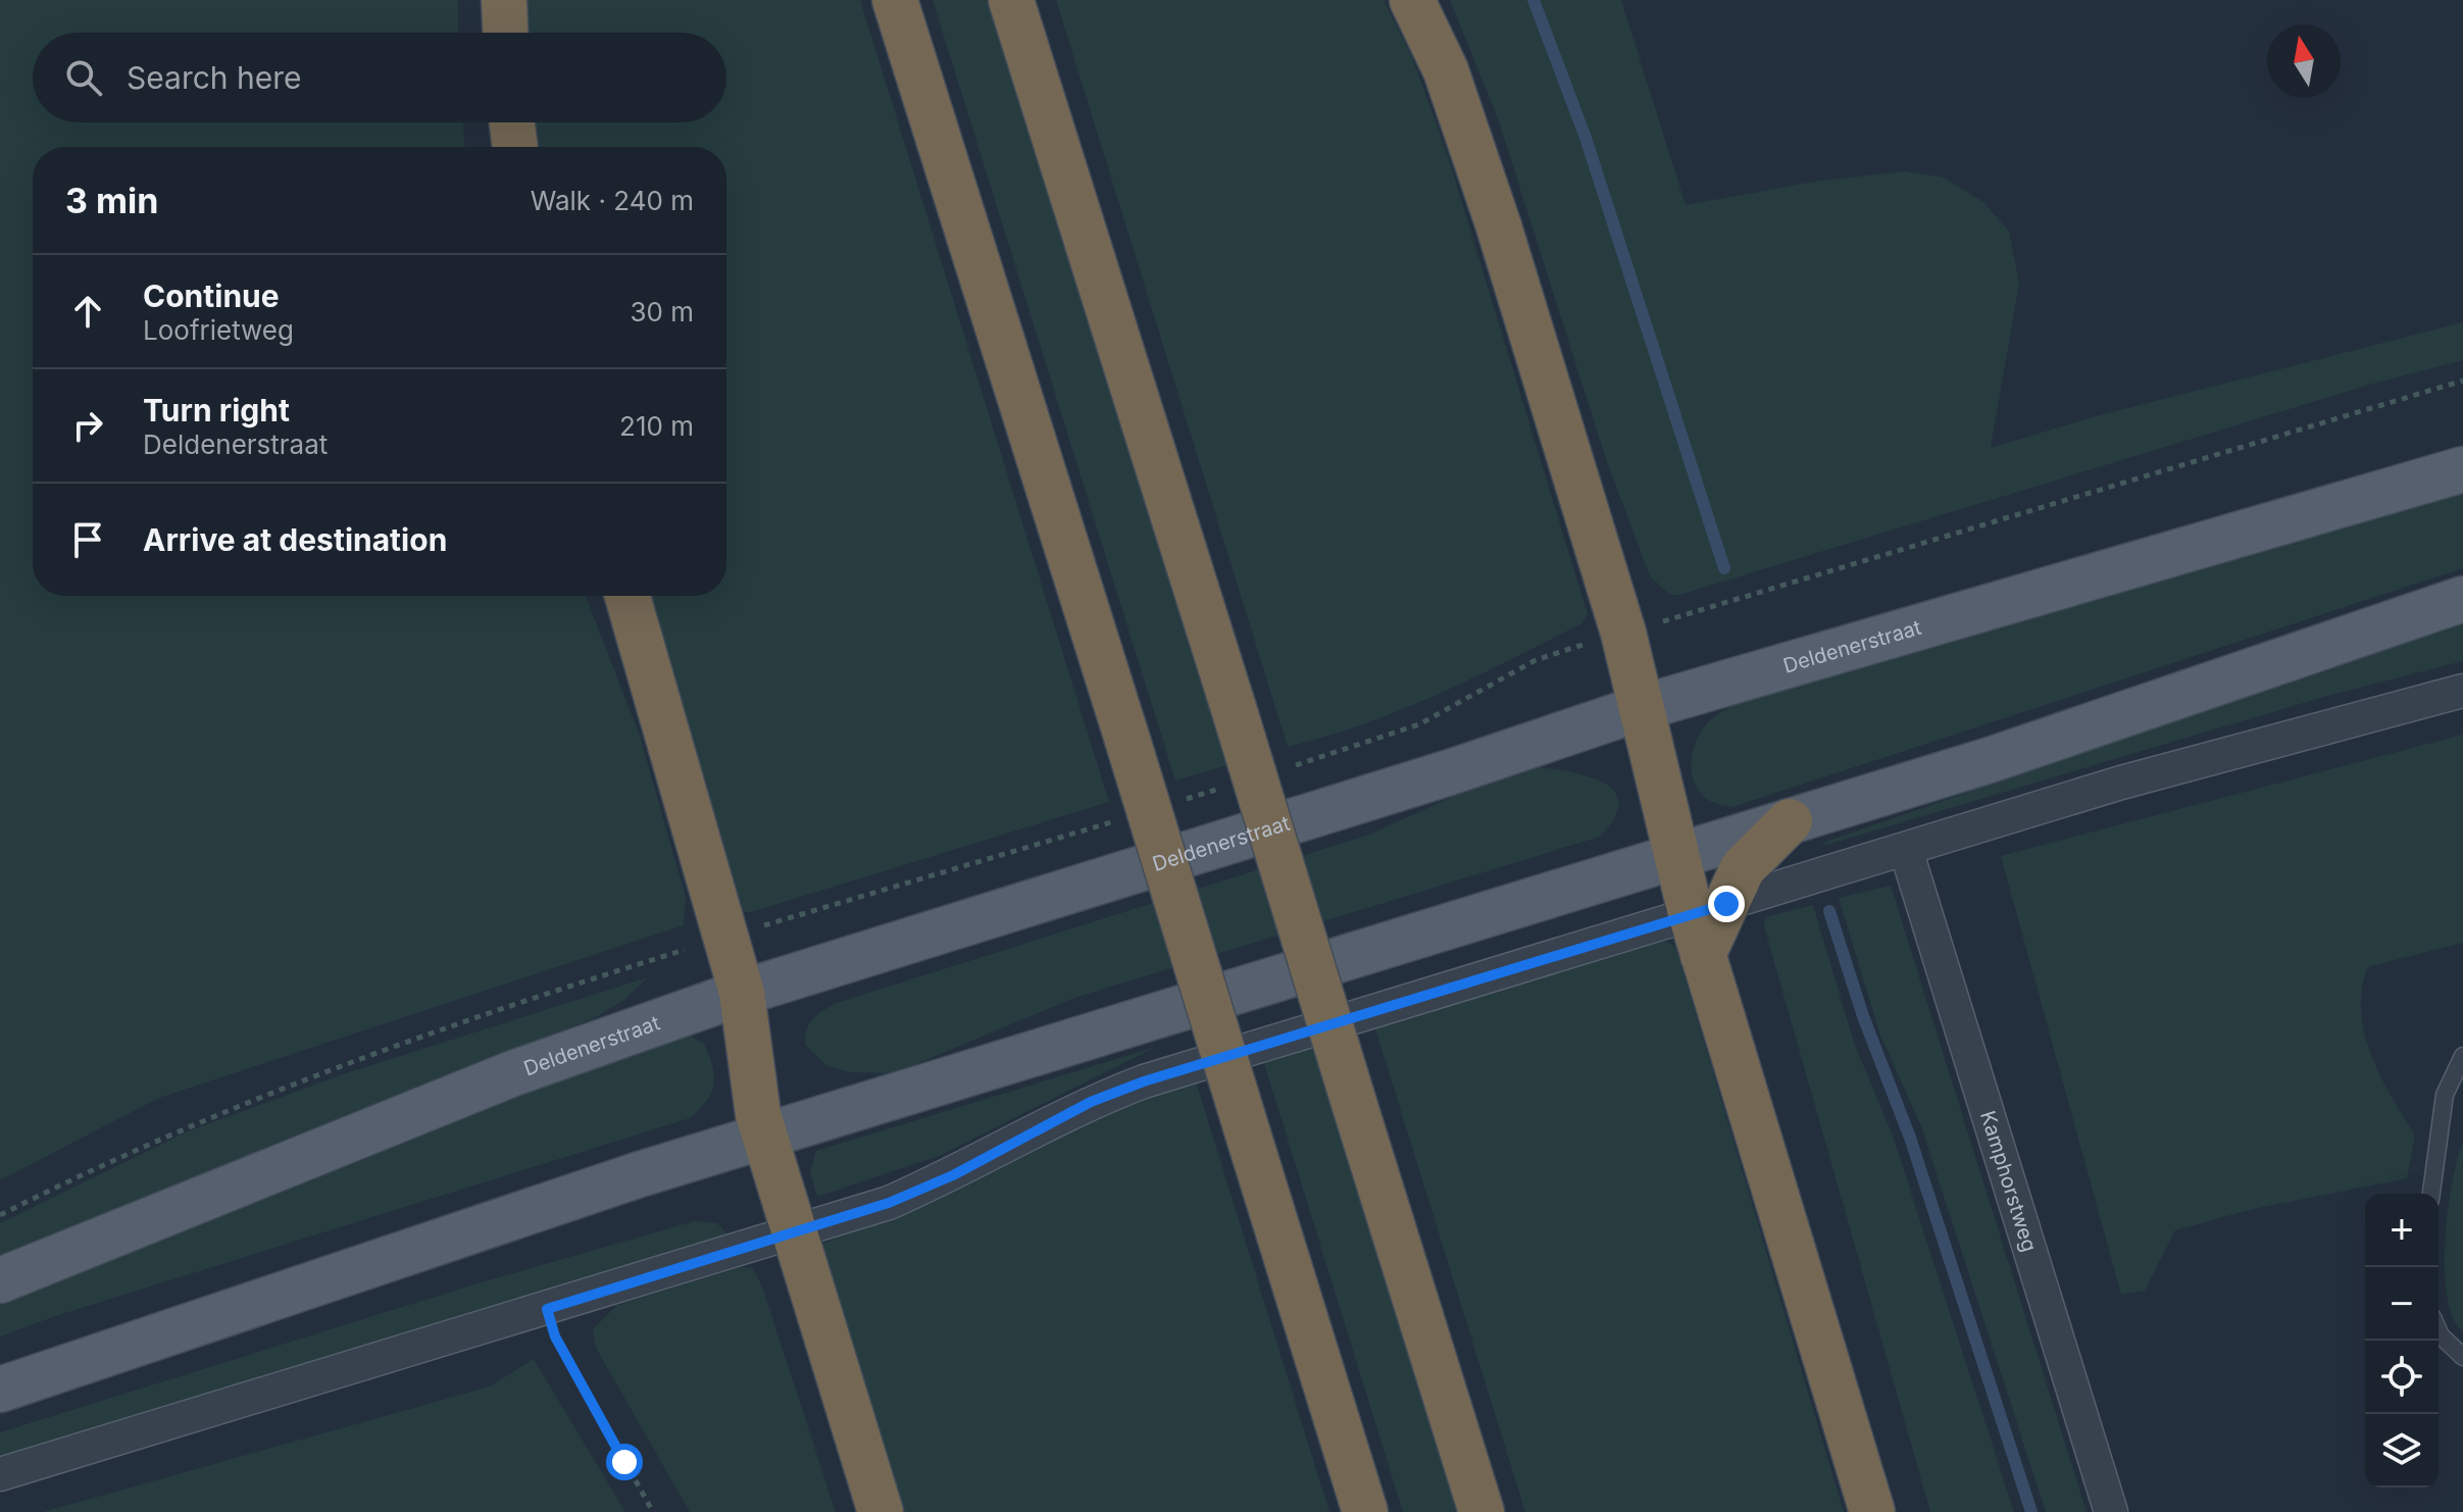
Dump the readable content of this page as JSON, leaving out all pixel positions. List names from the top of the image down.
{
  "streets": {
    "main road": ["Deldenerstraat"],
    "street": ["Kamphorstweg"]
  },
  "north": "top",
  "page": {
    "search": "Search here",
    "heading": ["3 min", "Walk · 240 m"],
    "list": [
      ["Continue", "Loofrietweg", "30 m"],
      ["Turn right", "Deldenerstraat", "210 m"],
      "Arrive at destination"
    ],
    "map_buttons": ["+", "−"]
  }
}
